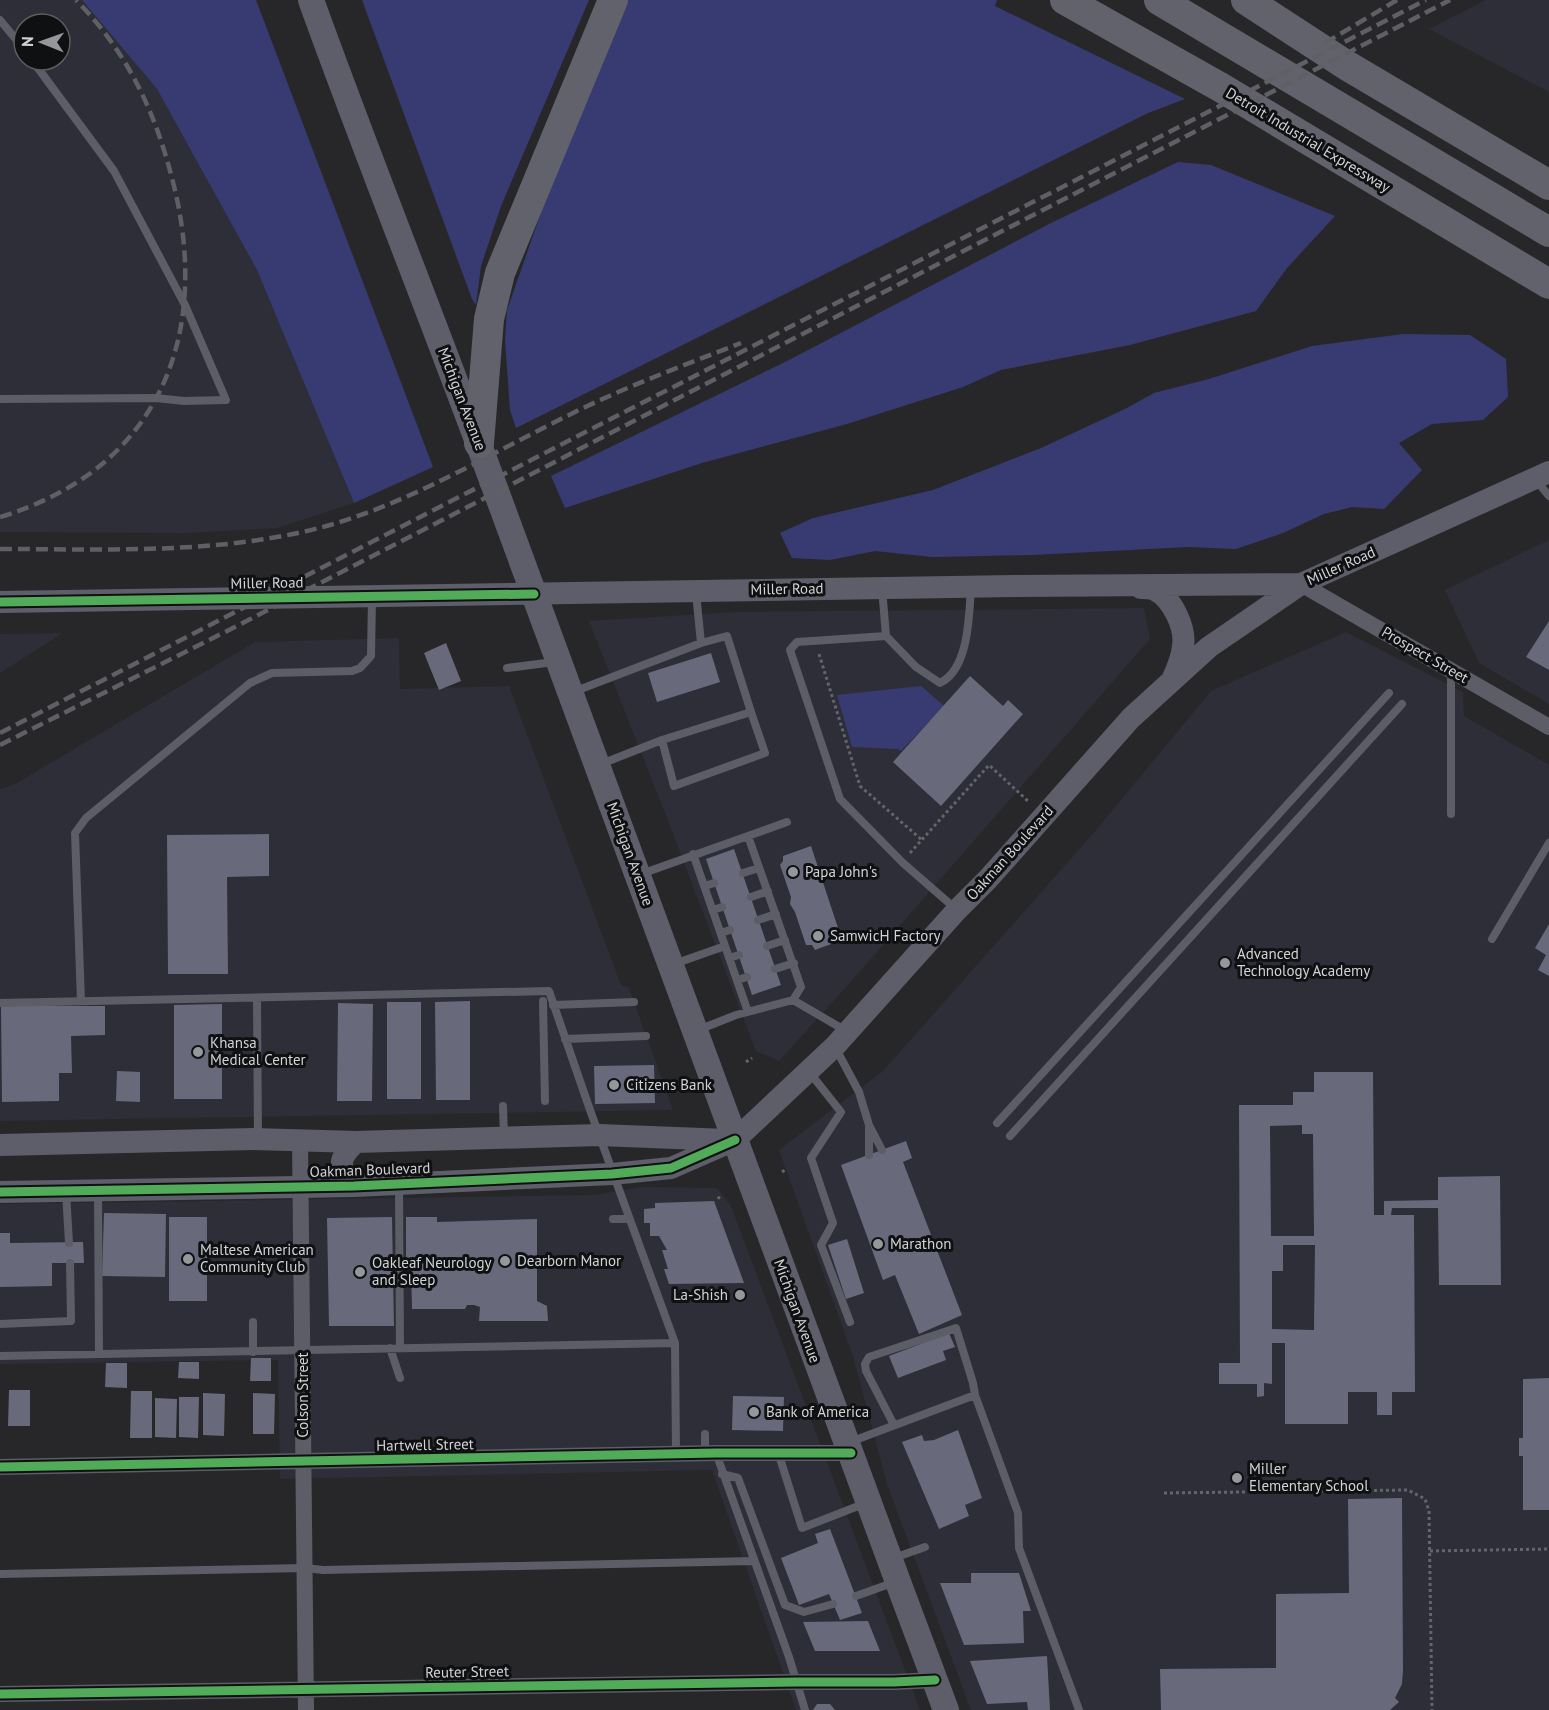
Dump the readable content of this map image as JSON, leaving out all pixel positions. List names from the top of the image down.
{
  "streets": {
    "highway": ["Detroit Industrial Expressway"],
    "main road": ["Michigan Avenue"],
    "street": [
      "Miller Road",
      "Prospect Street",
      "Oakman Boulevard",
      "Colson Street",
      "Hartwell Street",
      "Reuter Street"
    ]
  },
  "crossings": [
    ["Michigan Avenue", "Miller Road"],
    ["Michigan Avenue", "Oakman Boulevard"],
    ["Michigan Avenue", "Hartwell Street"],
    ["Michigan Avenue", "Reuter Street"],
    ["Miller Road", "Prospect Street"],
    ["Miller Road", "Oakman Boulevard"],
    ["Prospect Street", "Oakman Boulevard"],
    ["Oakman Boulevard", "Colson Street"],
    ["Colson Street", "Hartwell Street"],
    ["Colson Street", "Reuter Street"]
  ],
  "places": [
    "Papa John's",
    "SamwicH Factory",
    "Advanced Technology Academy",
    "Khansa Medical Center",
    "Citizens Bank",
    "Marathon",
    "Maltese American Community Club",
    "Dearborn Manor",
    "Oakleaf Neurology and Sleep",
    "La-Shish",
    "Bank of America",
    "Miller Elementary School"
  ],
  "north": "left"
}
